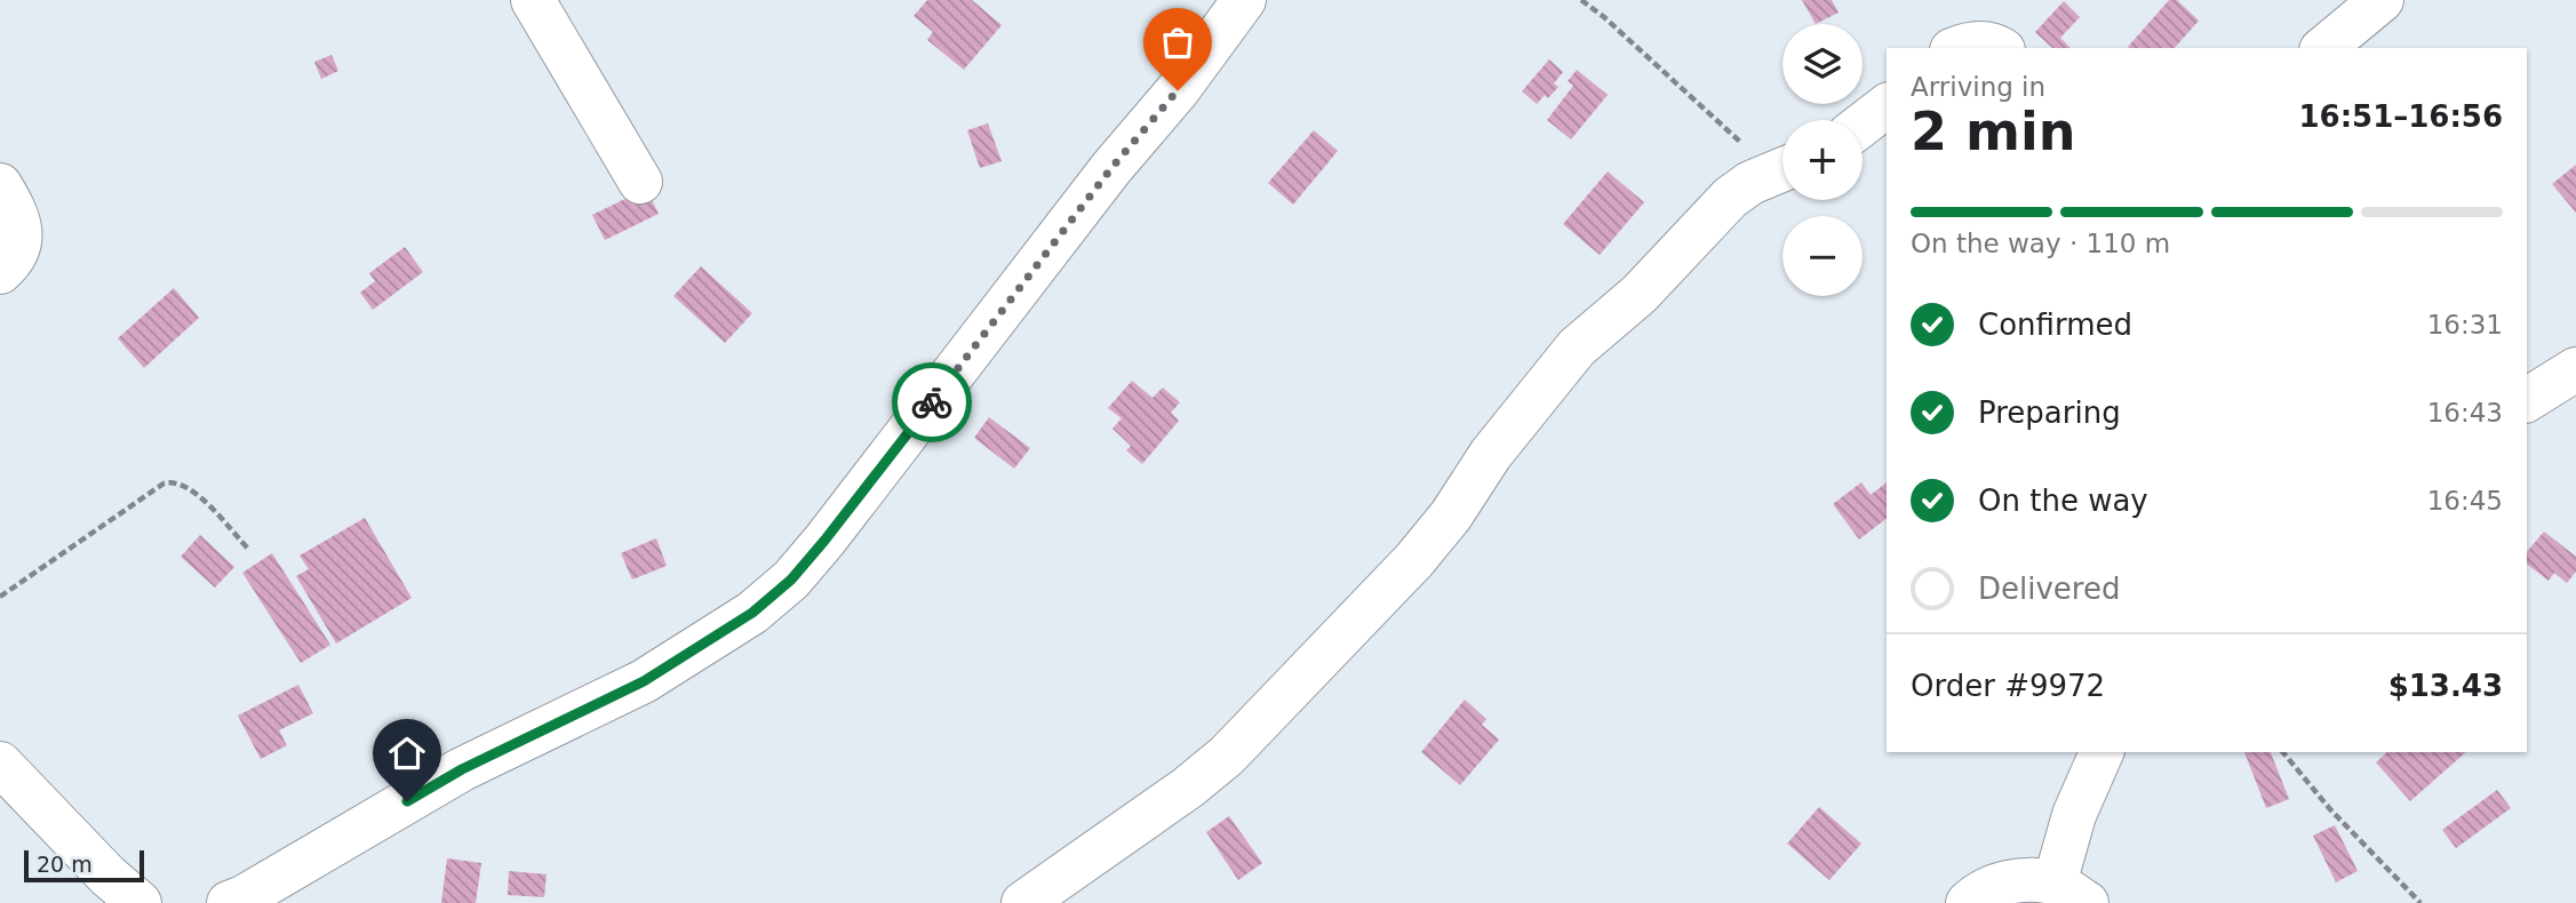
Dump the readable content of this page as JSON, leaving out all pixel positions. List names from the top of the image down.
{
  "scale_bar": "20 m",
  "page": {
    "map_buttons": ["+", "−"],
    "heading": ["2 min", "Arriving in", "16:51–16:56"],
    "panel": ["Order #9972", "$13.43"],
    "bar": "On the way · 110 m",
    "list": [
      ["Confirmed", "16:31"],
      ["Preparing", "16:43"],
      ["On the way", "16:45"],
      "Delivered"
    ],
    "scale": "20 m"
  }
}
